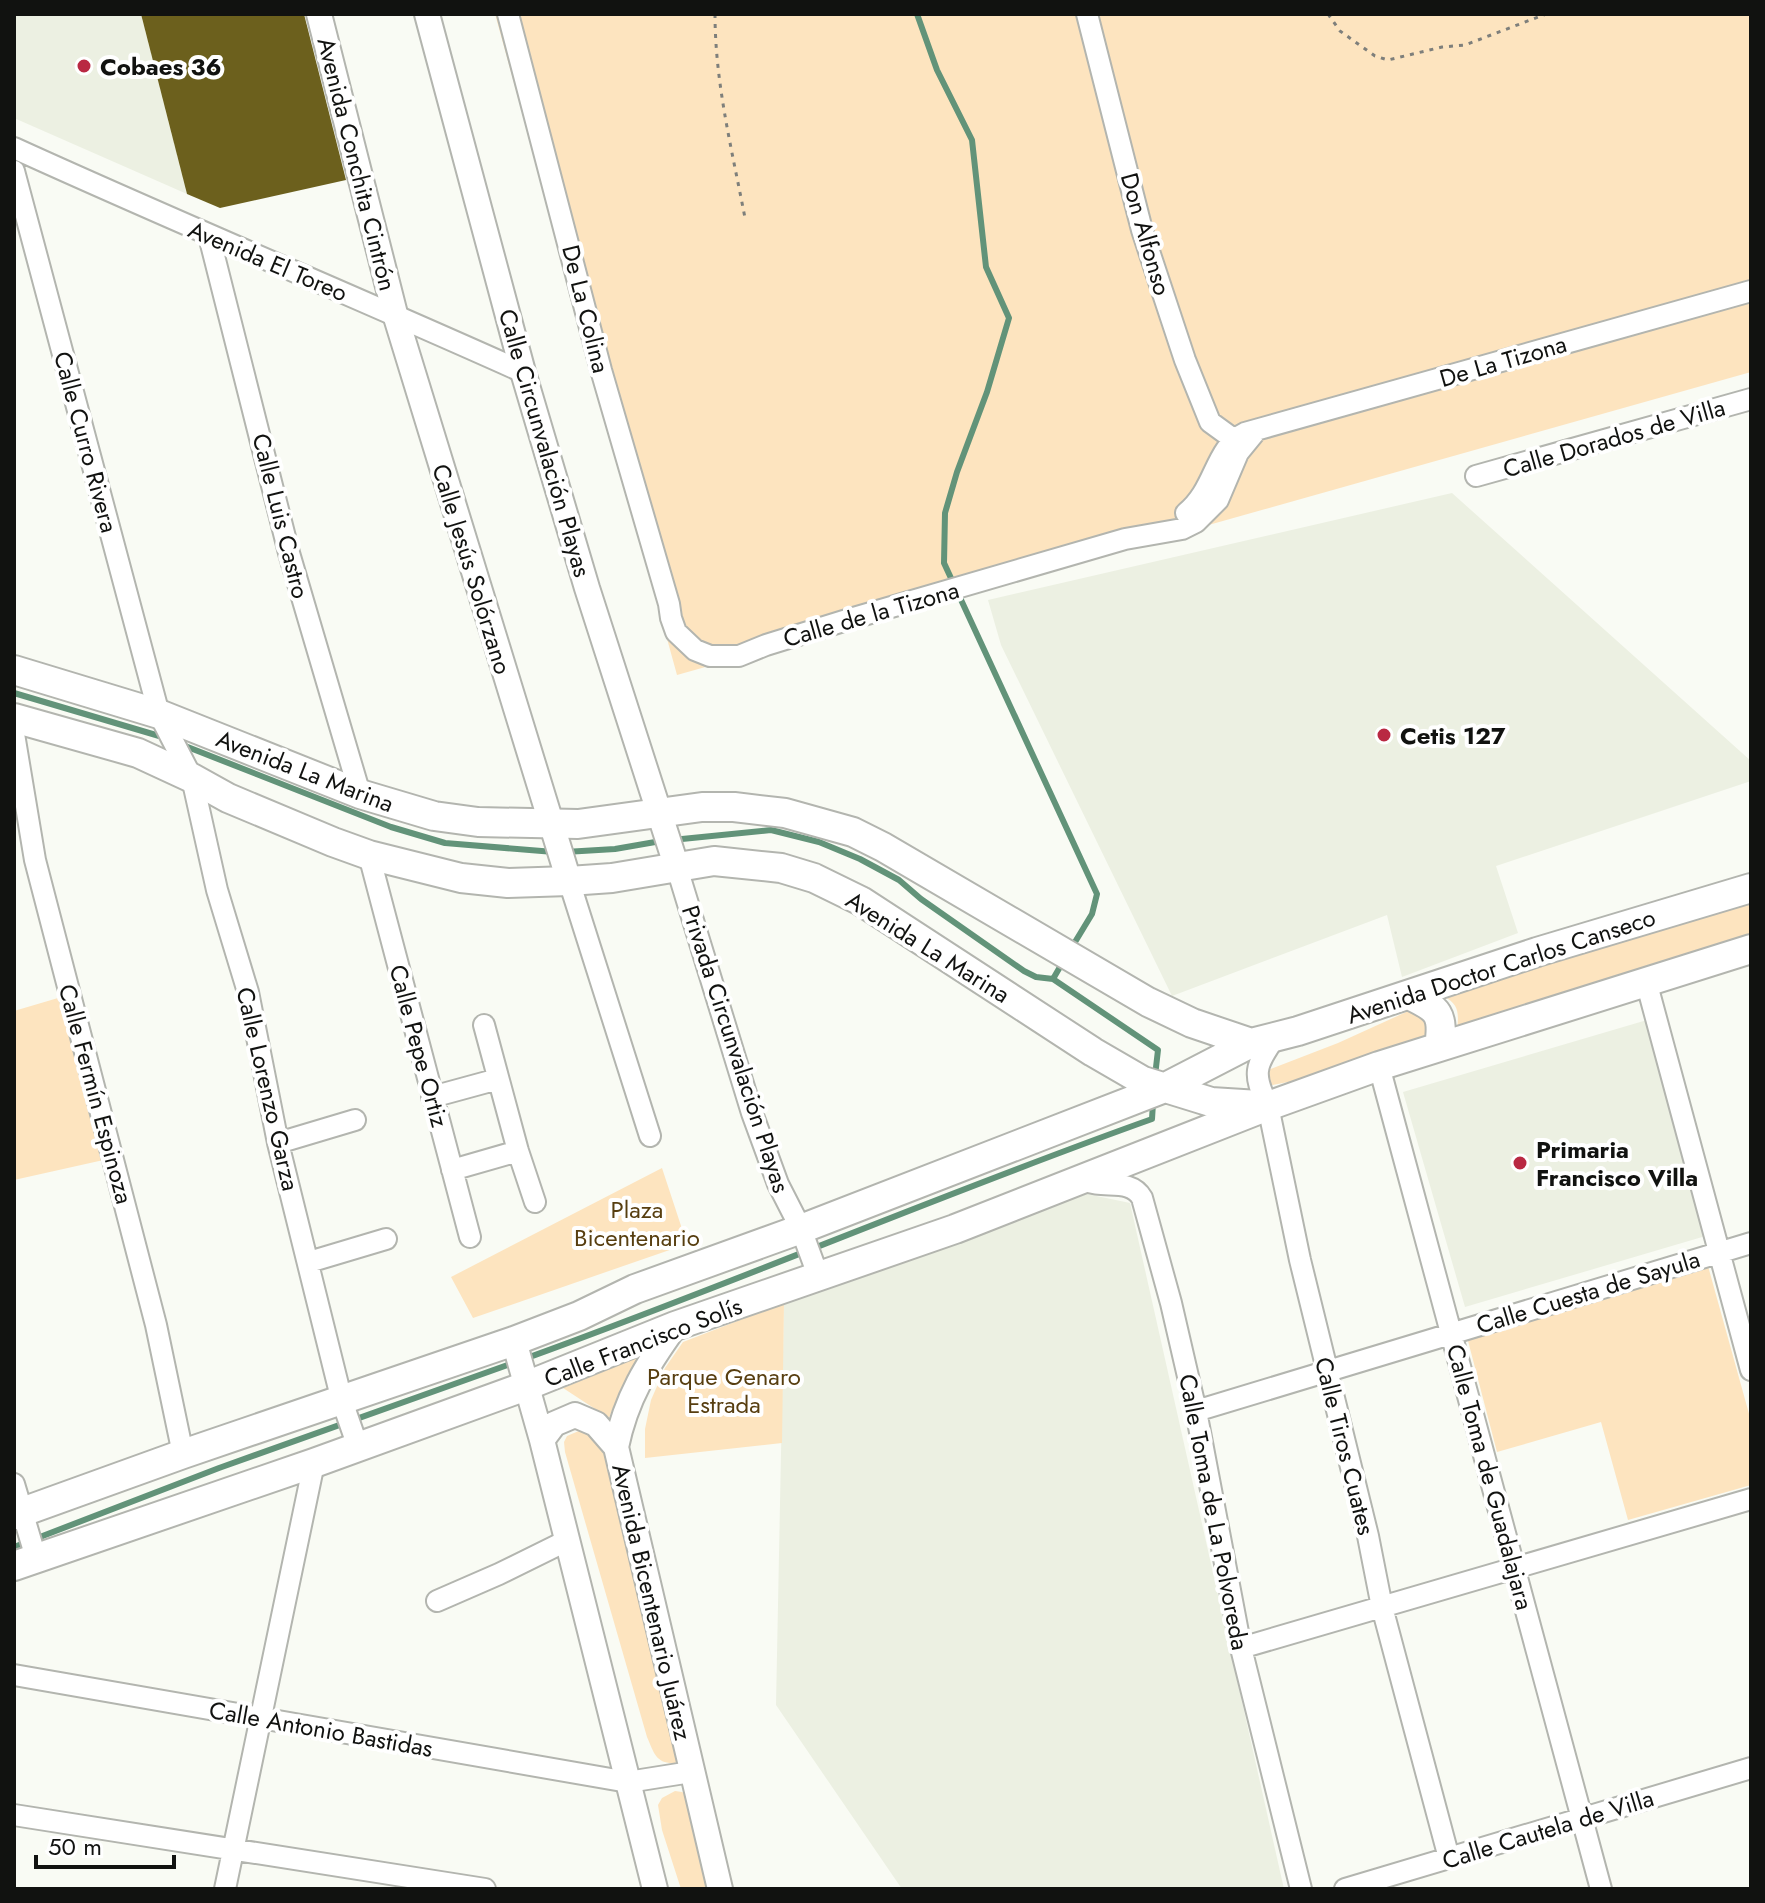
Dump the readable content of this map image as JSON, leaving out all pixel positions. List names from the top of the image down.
{
  "streets": {
    "main road": ["Avenida La Marina", "Avenida Doctor Carlos Canseco", "Calle Francisco Solís"],
    "street": [
      "Avenida Conchita Cintrón",
      "Don Alfonso",
      "Avenida El Toreo",
      "De La Colina",
      "De La Tizona",
      "Calle Dorados de Villa",
      "Calle Curro Rivera",
      "Calle Circunvalación Playas",
      "Calle Luis Castro",
      "Calle Jesús Solórzano",
      "Calle de la Tizona",
      "Calle Pepe Ortiz",
      "Privada Circunvalación Playas",
      "Calle Lorenzo Garza",
      "Calle Fermín Espinoza",
      "Calle Cuesta de Sayula",
      "Calle Tiros Cuates",
      "Calle Toma de Guadalajara",
      "Calle Toma de La Polvoreda",
      "Avenida Bicentenario Juárez",
      "Calle Antonio Bastidas",
      "Calle Cautela de Villa"
    ]
  },
  "crossings": [
    ["Avenida Conchita Cintrón", "Avenida El Toreo"],
    ["Avenida Conchita Cintrón", "Calle Jesús Solórzano"],
    ["Don Alfonso", "De La Tizona"],
    ["Don Alfonso", "Calle de la Tizona"],
    ["Avenida El Toreo", "Calle Circunvalación Playas"],
    ["Avenida El Toreo", "Calle Luis Castro"],
    ["Avenida El Toreo", "Calle Jesús Solórzano"],
    ["De La Colina", "Calle de la Tizona"],
    ["De La Tizona", "Calle de la Tizona"],
    ["Calle Curro Rivera", "Avenida La Marina"],
    ["Calle Circunvalación Playas", "Avenida La Marina"],
    ["Calle Circunvalación Playas", "Privada Circunvalación Playas"],
    ["Calle Luis Castro", "Avenida La Marina"],
    ["Calle Jesús Solórzano", "Avenida La Marina"],
    ["Avenida La Marina", "Avenida Doctor Carlos Canseco"],
    ["Avenida La Marina", "Calle Pepe Ortiz"],
    ["Avenida La Marina", "Privada Circunvalación Playas"],
    ["Avenida La Marina", "Calle Lorenzo Garza"],
    ["Avenida La Marina", "Calle Francisco Solís"],
    ["Avenida La Marina", "Calle Tiros Cuates"],
    ["Avenida Doctor Carlos Canseco", "Calle Francisco Solís"],
    ["Avenida Doctor Carlos Canseco", "Calle Tiros Cuates"],
    ["Privada Circunvalación Playas", "Calle Francisco Solís"],
    ["Calle Lorenzo Garza", "Calle Francisco Solís"],
    ["Calle Fermín Espinoza", "Calle Francisco Solís"],
    ["Calle Cuesta de Sayula", "Calle Tiros Cuates"],
    ["Calle Cuesta de Sayula", "Calle Toma de Guadalajara"],
    ["Calle Cuesta de Sayula", "Calle Toma de La Polvoreda"],
    ["Calle Francisco Solís", "Calle Tiros Cuates"],
    ["Calle Francisco Solís", "Calle Toma de La Polvoreda"],
    ["Calle Francisco Solís", "Avenida Bicentenario Juárez"],
    ["Calle Tiros Cuates", "Calle Cautela de Villa"],
    ["Calle Toma de Guadalajara", "Calle Cautela de Villa"],
    ["Avenida Bicentenario Juárez", "Calle Antonio Bastidas"]
  ],
  "parks": ["Plaza Bicentenario", "Parque Genaro Estrada"],
  "places": ["Cobaes 36", "Cetis 127", "Primaria Francisco Villa"],
  "scale_bar": "50 m"
}
